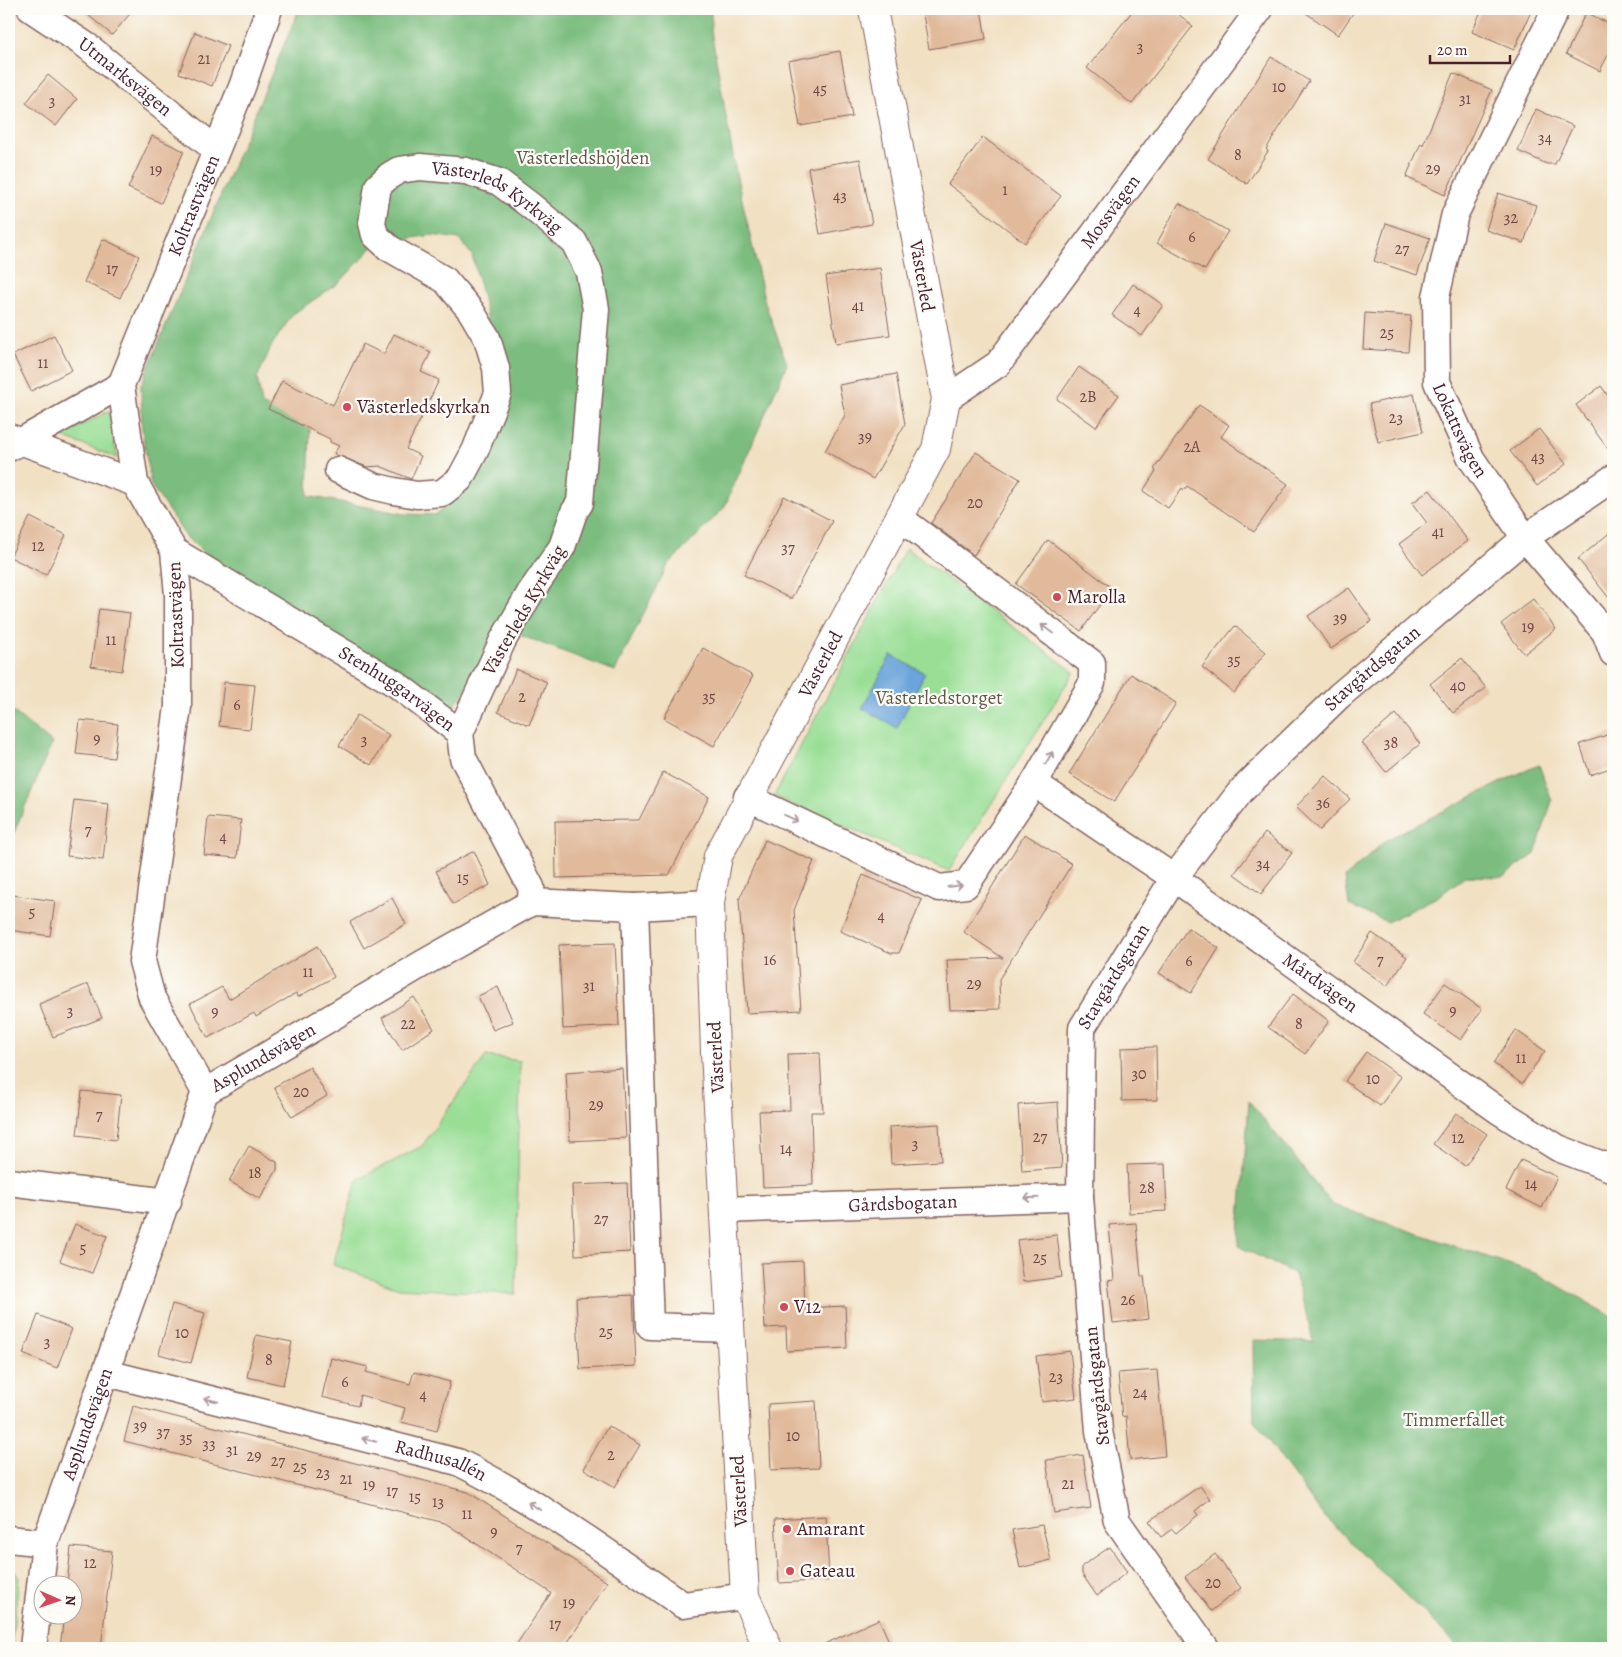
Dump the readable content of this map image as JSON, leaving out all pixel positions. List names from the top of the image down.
{
  "streets": {
    "street": [
      "Utmarksvägen",
      "Västerleds Kyrkväg",
      "Koltrastvägen",
      "Mossvägen",
      "Västerled",
      "Lokattsvägen",
      "Stavgårdsgatan",
      "Stenhuggarvägen",
      "Mårdvägen",
      "Asplundsvägen",
      "Gårdsbogatan",
      "Radhusallén"
    ]
  },
  "crossings": [
    ["Utmarksvägen", "Koltrastvägen"],
    ["Västerleds Kyrkväg", "Stenhuggarvägen"],
    ["Koltrastvägen", "Stenhuggarvägen"],
    ["Koltrastvägen", "Asplundsvägen"],
    ["Mossvägen", "Västerled"],
    ["Västerled", "Gårdsbogatan"],
    ["Västerled", "Radhusallén"],
    ["Lokattsvägen", "Stavgårdsgatan"],
    ["Stavgårdsgatan", "Mårdvägen"],
    ["Stavgårdsgatan", "Gårdsbogatan"],
    ["Stenhuggarvägen", "Asplundsvägen"],
    ["Asplundsvägen", "Radhusallén"]
  ],
  "one_way": ["Gårdsbogatan", "Radhusallén"],
  "parks": ["Västerledshöjden", "Västerledstorget", "Timmerfallet"],
  "places": [
    "Västerledskyrkan",
    "Marolla",
    "V12",
    "Amarant",
    "Gateau"
  ],
  "house_numbers": [
    "3",
    "21",
    "10",
    "45",
    "31",
    "3",
    "34",
    "8",
    "29",
    "19",
    "1",
    "43",
    "32",
    "6",
    "27",
    "17",
    "41",
    "4",
    "25",
    "11",
    "2B",
    "23",
    "39",
    "2A",
    "43",
    "20",
    "41",
    "12",
    "37",
    "39",
    "19",
    "11",
    "35",
    "40",
    "2",
    "35",
    "6",
    "9",
    "3",
    "38",
    "36",
    "7",
    "4",
    "34",
    "15",
    "5",
    "4",
    "16",
    "7",
    "6",
    "11",
    "29",
    "31",
    "3",
    "9",
    "9",
    "22",
    "8",
    "11",
    "30",
    "10",
    "20",
    "29",
    "7",
    "27",
    "12",
    "3",
    "14",
    "18",
    "14",
    "28",
    "27",
    "5",
    "25",
    "26",
    "25",
    "10",
    "3",
    "8",
    "23",
    "6",
    "24",
    "4",
    "39",
    "37",
    "10",
    "35",
    "33",
    "31",
    "2",
    "29",
    "27",
    "25",
    "23",
    "21",
    "21",
    "19",
    "17",
    "15",
    "13",
    "11",
    "9",
    "7",
    "12",
    "20",
    "19",
    "17"
  ],
  "scale_bar": "20 m",
  "north": "right"
}
